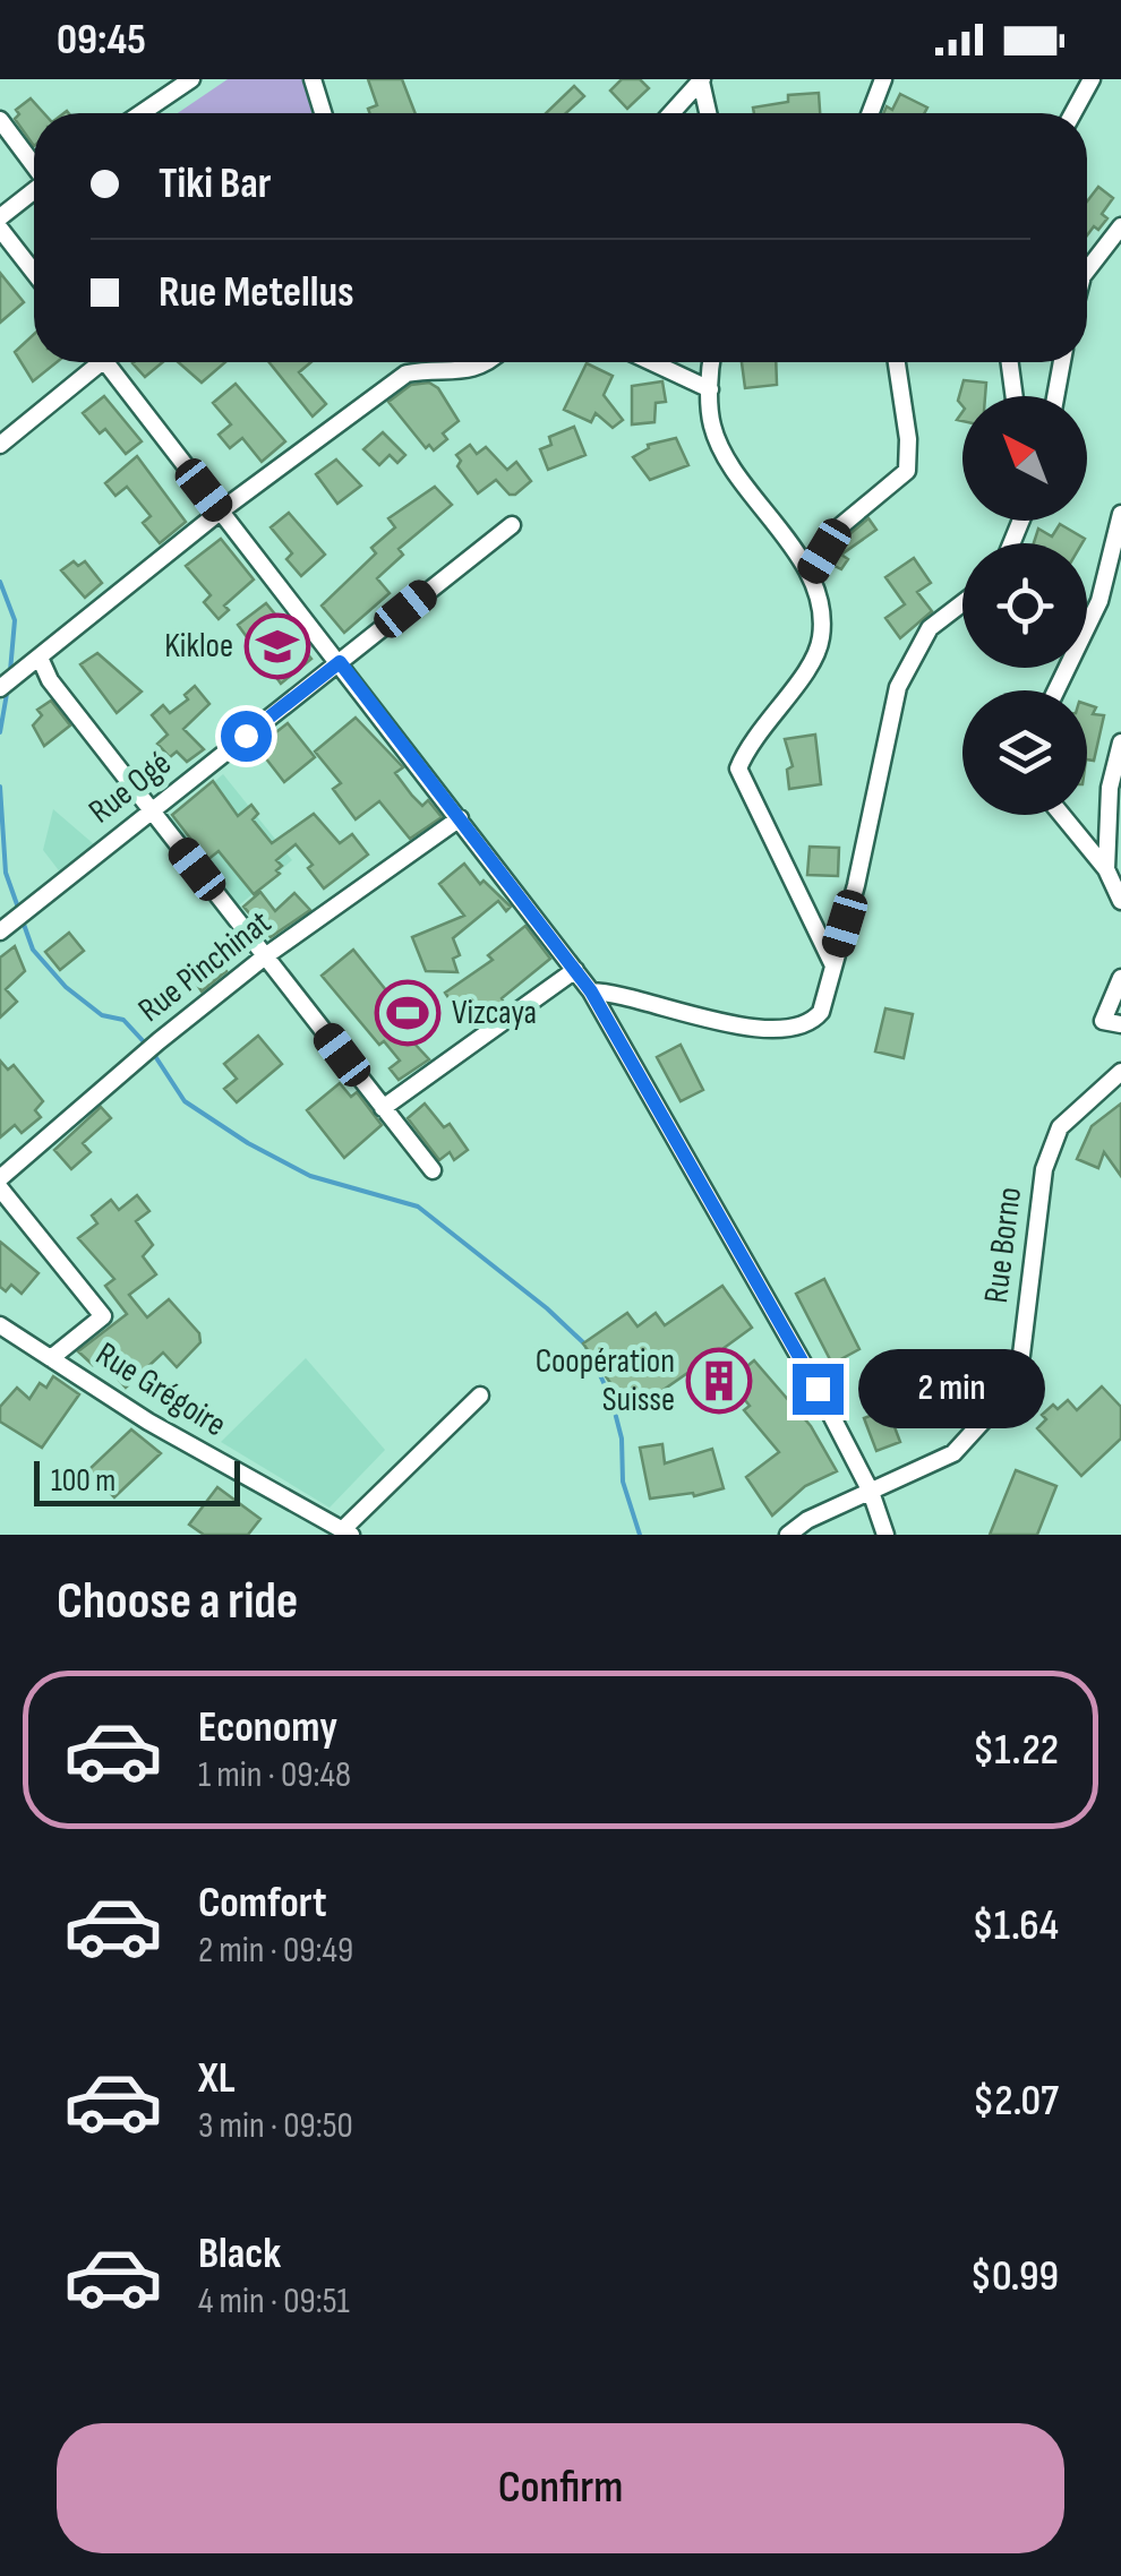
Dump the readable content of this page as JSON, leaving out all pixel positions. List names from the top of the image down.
{
  "streets": {
    "street": [
      "Rue Ogé",
      "Rue Pinchinat",
      "Rue Borno",
      "Rue Grégoire"
    ]
  },
  "places": {
    "school or university": ["Kikloe"],
    "sports": ["Vizcaya"],
    "building": ["Coopération Suisse"]
  },
  "scale_bar": "100 m",
  "north": "top left",
  "page": {
    "status": "09:45",
    "banner": ["Tiki Bar", "Rue Metellus"],
    "bubble": "2 min",
    "scale": "100 m",
    "heading": "Choose a ride",
    "list": [
      {
        "name": "Economy",
        "note": "1 min · 09:48",
        "value": "$1.22"
      },
      {
        "name": "Comfort",
        "note": "2 min · 09:49",
        "value": "$1.64"
      },
      {
        "name": "XL",
        "note": "3 min · 09:50",
        "value": "$2.07"
      },
      {
        "name": "Black",
        "note": "4 min · 09:51",
        "value": "$0.99"
      }
    ],
    "buttons": "Confirm"
  }
}
